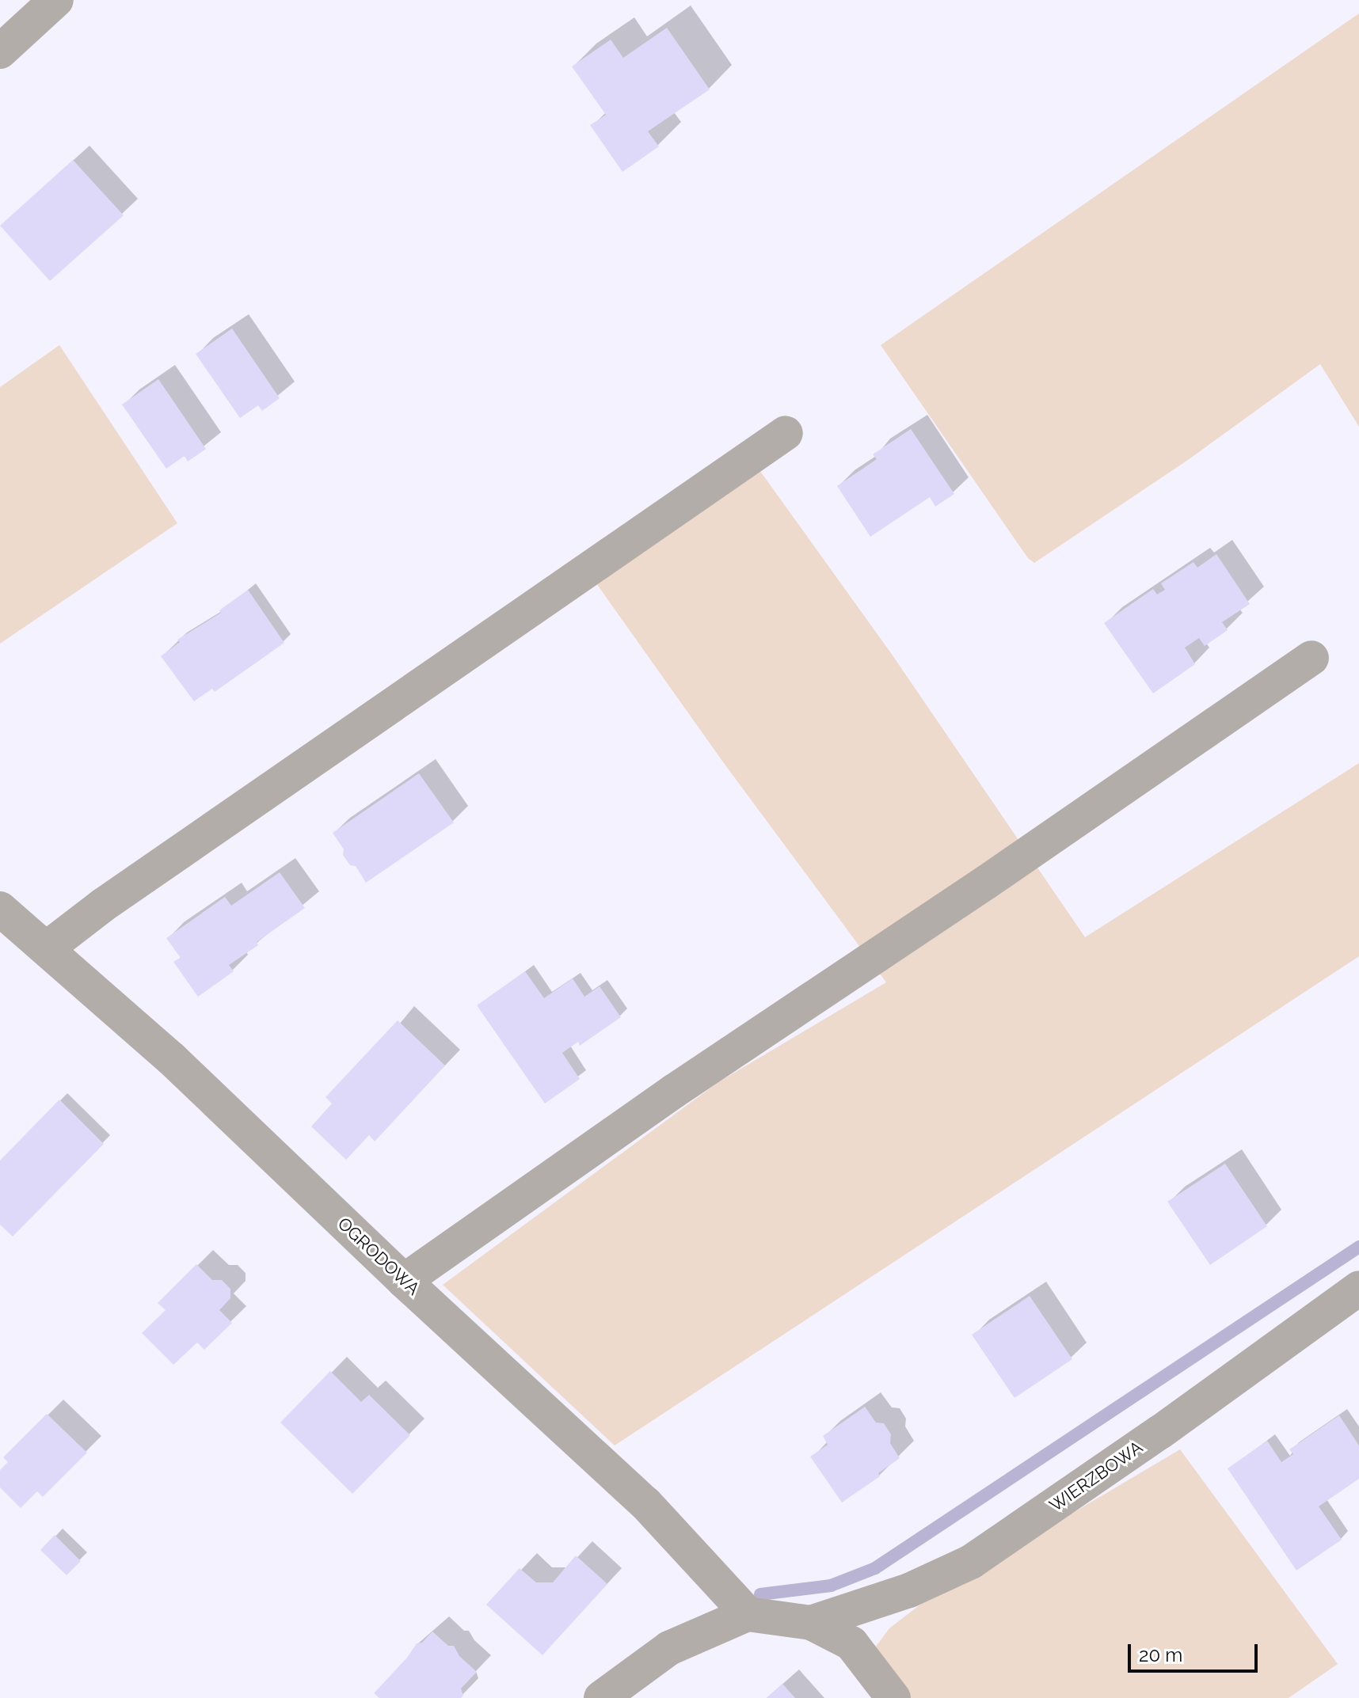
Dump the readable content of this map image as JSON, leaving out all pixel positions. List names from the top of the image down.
{
  "streets": {
    "street": ["OGRODOWA", "WIERZBOWA"]
  },
  "scale_bar": "20 m"
}
